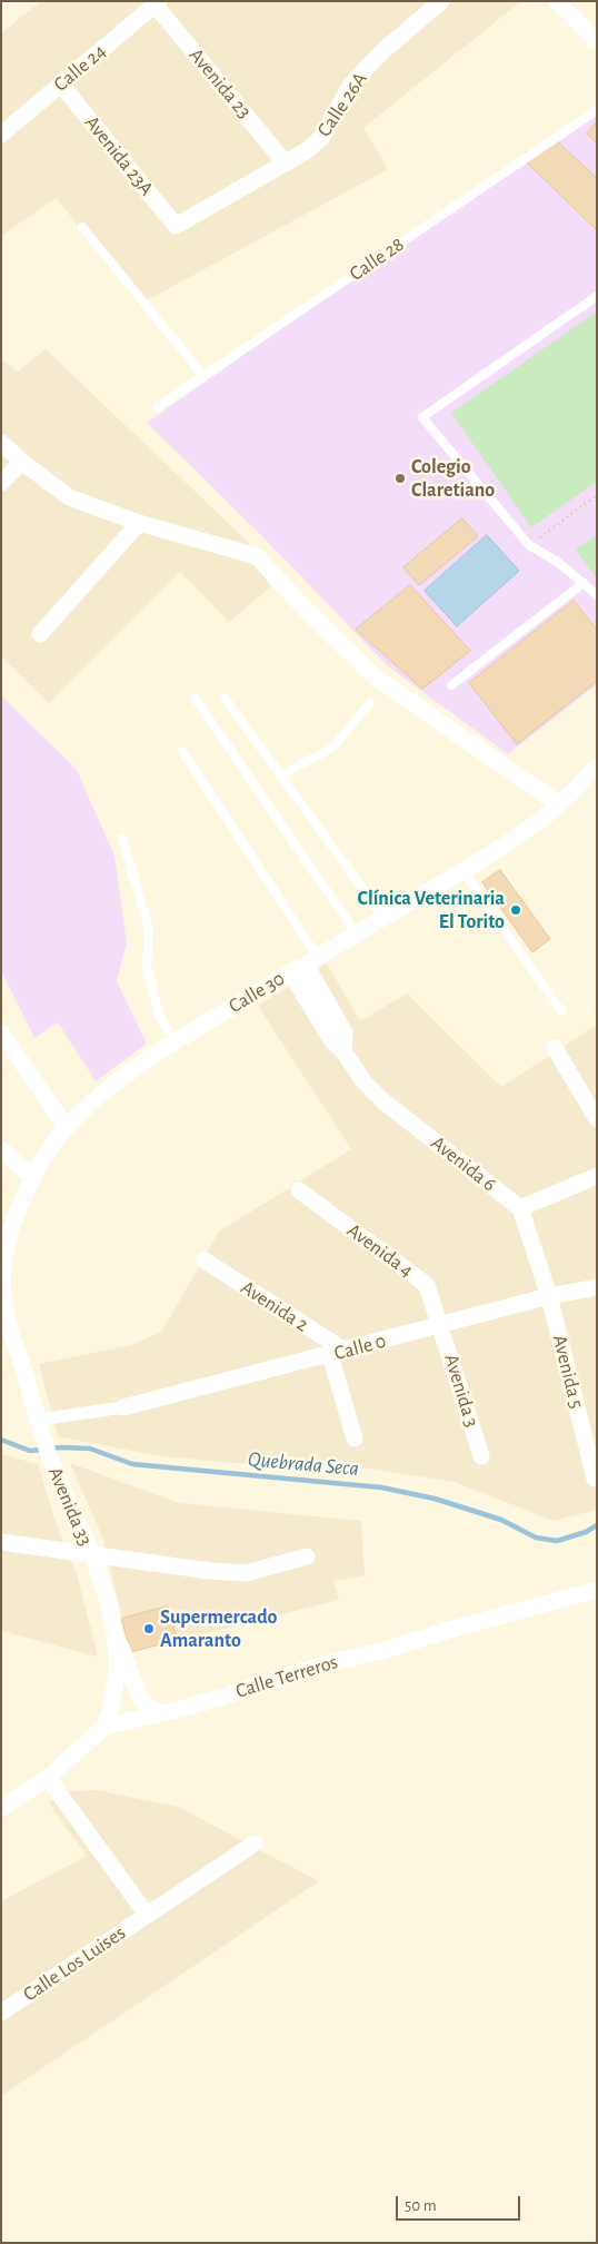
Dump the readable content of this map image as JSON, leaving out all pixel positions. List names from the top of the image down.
{
  "streets": {
    "street": [
      "Calle 24",
      "Avenida 23",
      "Calle 26A",
      "Avenida 23A",
      "Calle 30",
      "Avenida 6",
      "Avenida 4",
      "Avenida 2",
      "Calle 0",
      "Avenida 5",
      "Avenida 3",
      "Avenida 33",
      "Calle Terreros",
      "Calle Los Luises"
    ],
    "lane": ["Calle 28"]
  },
  "crossings": [
    ["Calle 24", "Avenida 23"],
    ["Calle 24", "Avenida 23A"],
    ["Avenida 23", "Calle 26A"],
    ["Calle 26A", "Avenida 23A"],
    ["Calle 30", "Avenida 6"],
    ["Calle 30", "Avenida 33"],
    ["Avenida 4", "Calle 0"],
    ["Avenida 4", "Avenida 3"],
    ["Avenida 2", "Calle 0"],
    ["Calle 0", "Avenida 5"],
    ["Calle 0", "Avenida 3"],
    ["Avenida 33", "Calle Terreros"],
    ["Calle Terreros", "Calle Los Luises"]
  ],
  "water": ["Quebrada Seca"],
  "places": ["Colegio Claretiano", "Clínica Veterinaria El Torito", "Supermercado Amaranto"],
  "scale_bar": "50 m"
}
